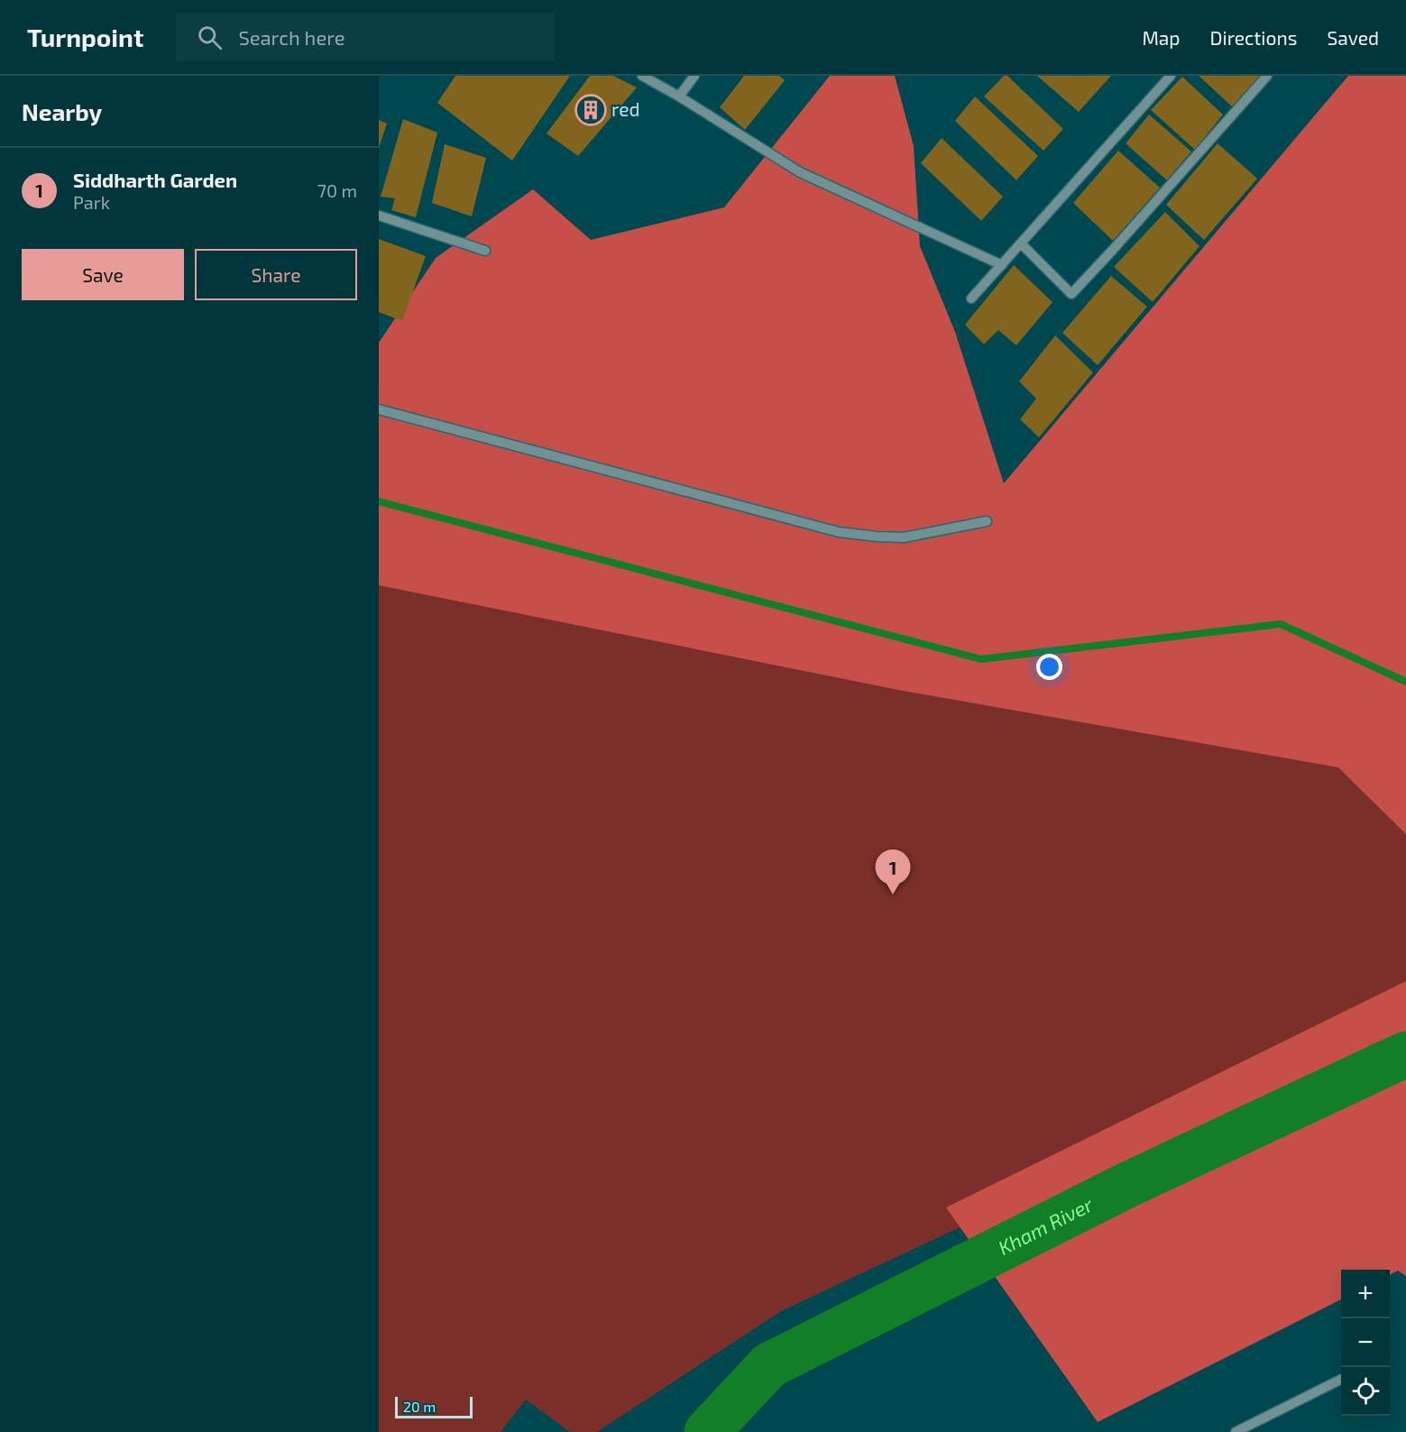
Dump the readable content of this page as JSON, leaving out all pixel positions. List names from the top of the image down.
{
  "water": ["Kham River"],
  "places": {
    "building": ["red"]
  },
  "scale_bar": "20 m",
  "page": {
    "header": "Turnpoint",
    "search": "Search here",
    "nav": ["Map", "Directions", "Saved"],
    "heading": "Nearby",
    "list": [
      {
        "mark": "1",
        "name": "Siddharth Garden",
        "note": "Park",
        "value": "70 m"
      }
    ],
    "buttons": ["Save", "Share"],
    "pins": "1",
    "map_buttons": ["+", "−"],
    "scale": "20 m"
  }
}
